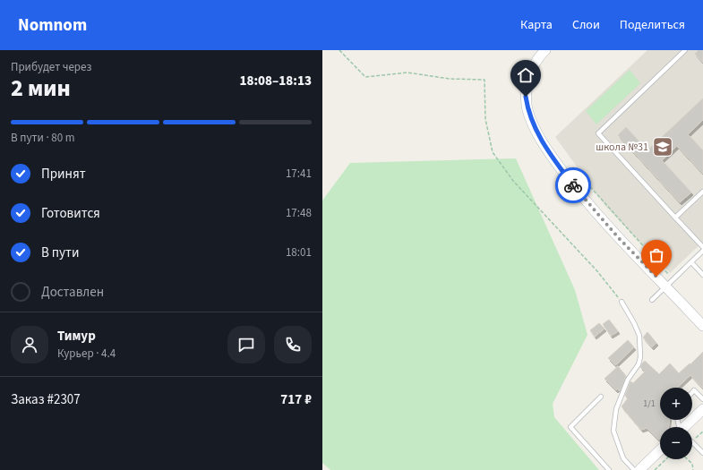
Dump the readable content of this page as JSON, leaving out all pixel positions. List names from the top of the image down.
{
  "places": {
    "school or university": ["школа №31"]
  },
  "house_numbers": ["1/1"],
  "page": {
    "header": "Nomnom",
    "nav": ["Карта", "Слои", "Поделиться"],
    "heading": ["2 мин", "Прибудет через", "18:08–18:13"],
    "panel": [
      "Тимур",
      "Курьер · 4.4",
      "Заказ #2307",
      "717 ₽"
    ],
    "bar": "В пути · 80 m",
    "list": [
      ["Принят", "17:41"],
      ["Готовится", "17:48"],
      ["В пути", "18:01"],
      "Доставлен"
    ],
    "map_buttons": ["+", "−"]
  }
}
